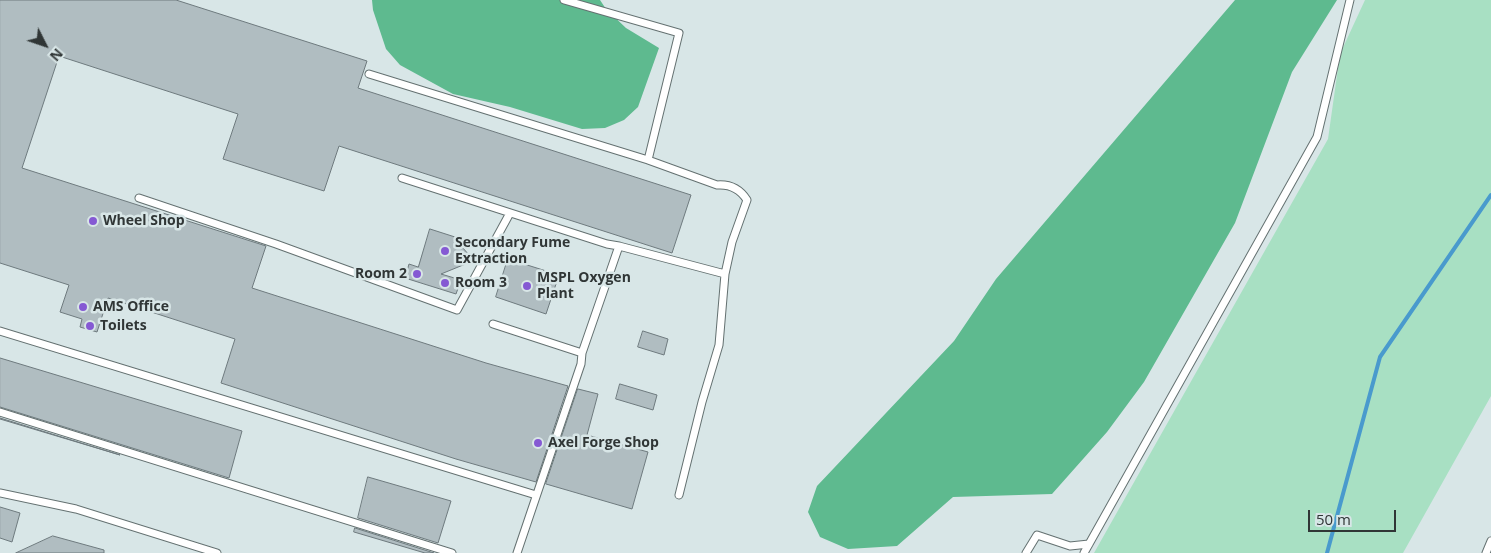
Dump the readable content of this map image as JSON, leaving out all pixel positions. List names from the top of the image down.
{
  "places": [
    "Wheel Shop",
    "Secondary Fume Extraction",
    "Room 2",
    "Room 3",
    "MSPL Oxygen Plant",
    "AMS Office",
    "Toilets",
    "Axel Forge Shop"
  ],
  "scale_bar": "50 m",
  "north": "bottom right"
}
